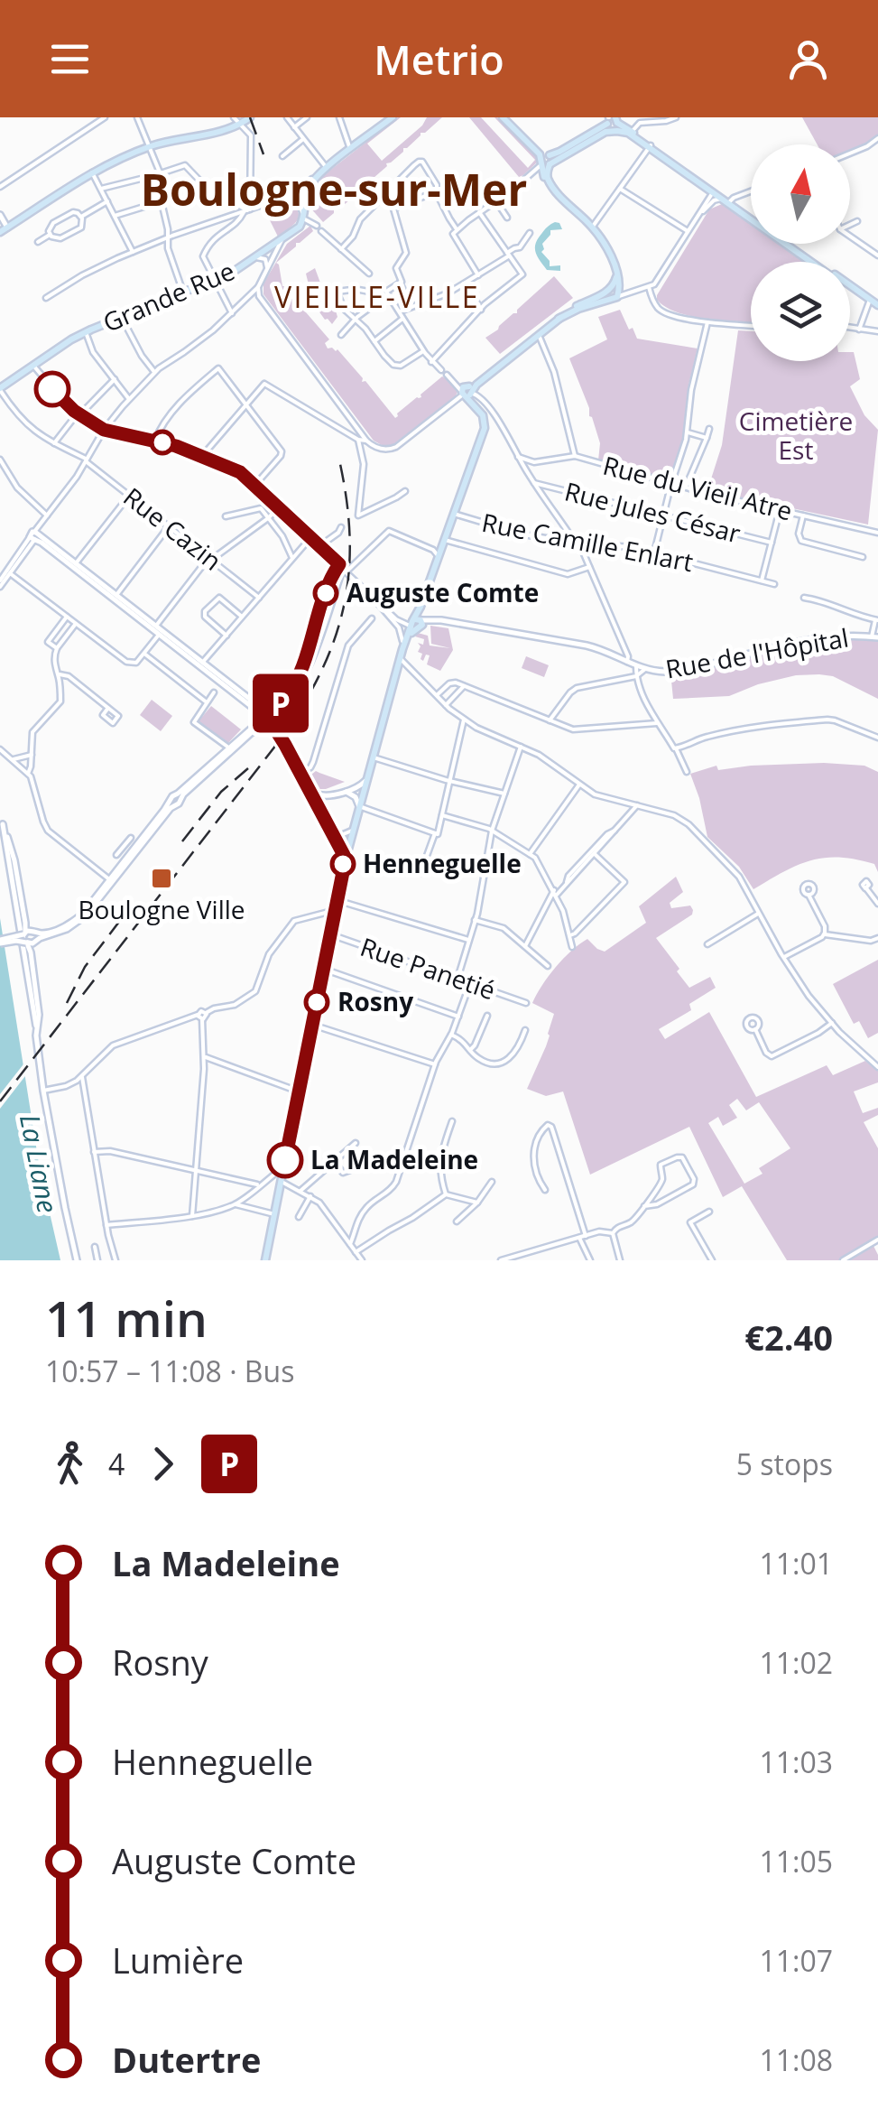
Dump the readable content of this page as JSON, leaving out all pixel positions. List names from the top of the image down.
{
  "streets": {
    "main road": ["Grande Rue"],
    "street": [
      "Rue du Vieil Atre",
      "Rue Jules César",
      "Rue Cazin",
      "Rue Camille Enlart",
      "Rue de l'Hôpital",
      "Rue Panetié"
    ]
  },
  "crossings": [
    ["Grande Rue", "Rue Cazin"]
  ],
  "districts": ["Boulogne-sur-Mer", "VIEILLE-VILLE"],
  "water": ["La Liane"],
  "parks": ["Cimetière Est"],
  "places": {
    "other": [
      "Auguste Comte",
      "Henneguelle",
      "Rosny",
      "La Madeleine"
    ],
    "transit": ["Boulogne Ville"]
  },
  "lines": ["bus line P"],
  "north": "top",
  "page": {
    "header": "Metrio",
    "on_map": "P",
    "heading": ["11 min", "10:57 – 11:08 · Bus", "€2.40"],
    "legs": ["4", "P", "5 stops"],
    "list": [
      {
        "name": "La Madeleine",
        "value": "11:01"
      },
      {
        "name": "Rosny",
        "value": "11:02"
      },
      {
        "name": "Henneguelle",
        "value": "11:03"
      },
      {
        "name": "Auguste Comte",
        "value": "11:05"
      },
      {
        "name": "Lumière",
        "value": "11:07"
      },
      {
        "name": "Dutertre",
        "value": "11:08"
      }
    ]
  }
}
